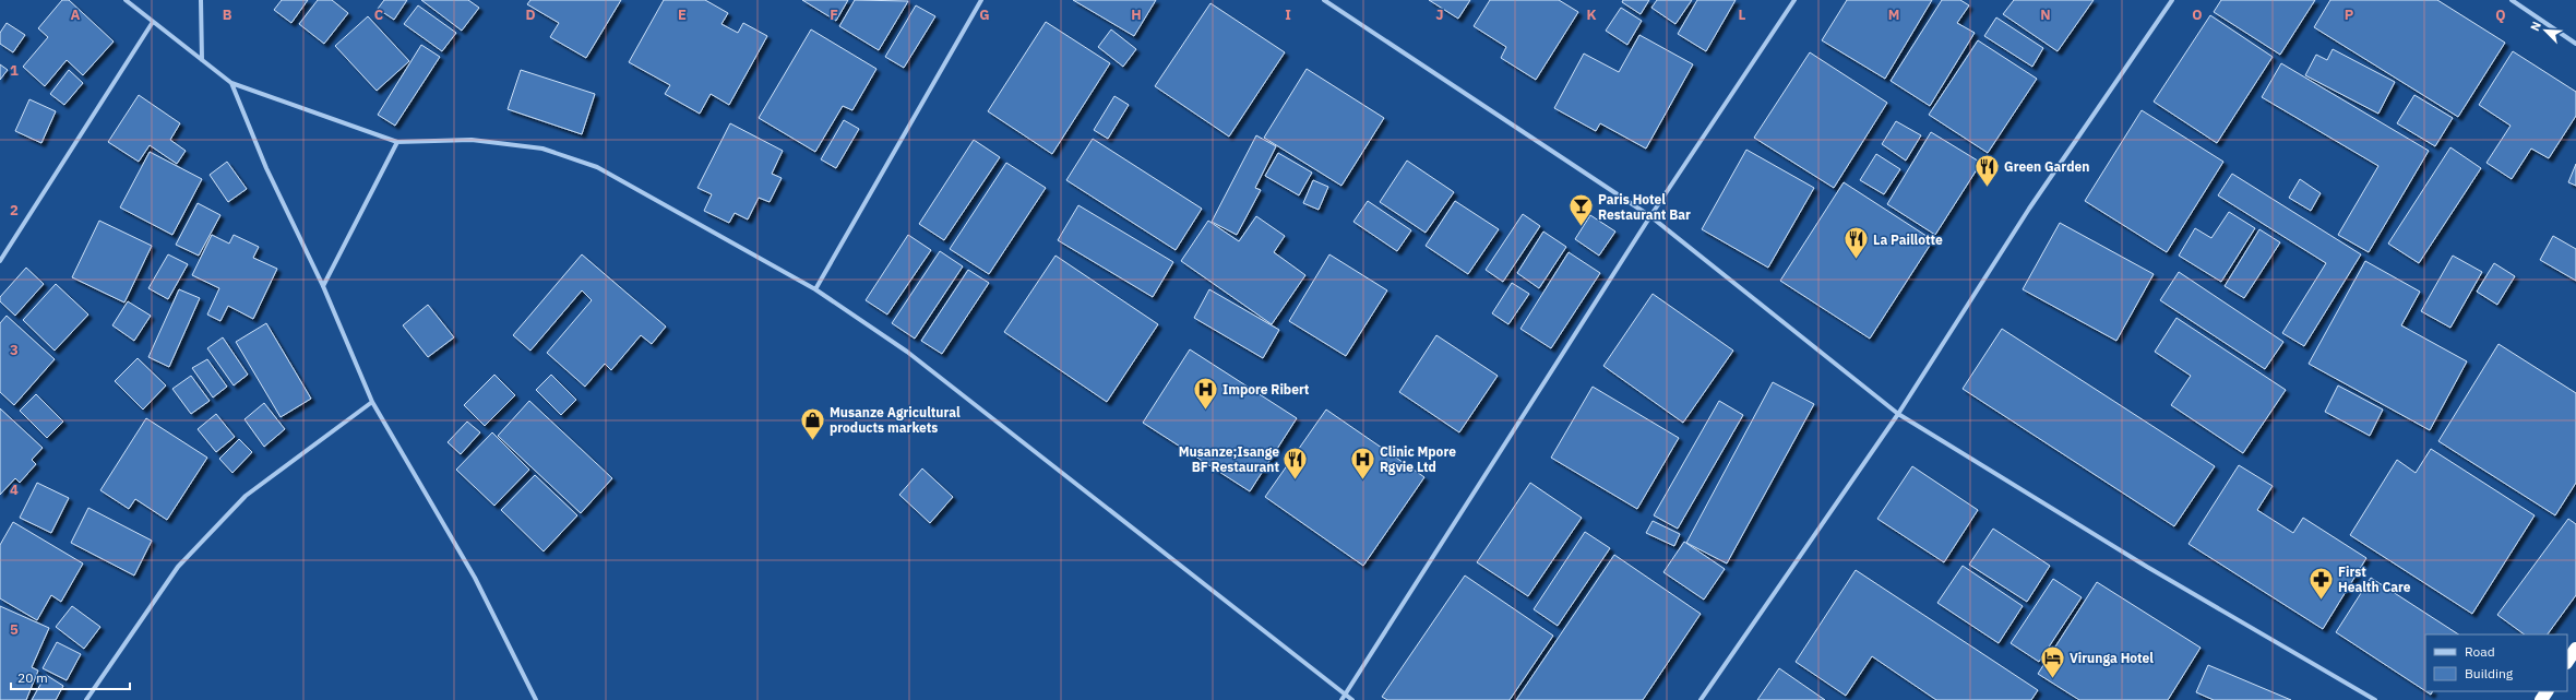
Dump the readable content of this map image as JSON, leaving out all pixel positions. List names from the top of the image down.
{
  "places": {
    "restaurant": ["Green Garden", "La Paillotte", "Musanze;Isange BF Restaurant"],
    "bar": ["Paris Hotel Restaurant Bar"],
    "hospital": ["Impore Ribert", "Clinic Mpore Rgvie Ltd"],
    "shop": ["Musanze Agricultural products markets"],
    "pharmacy": ["First Health Care"],
    "hotel": ["Virunga Hotel"]
  },
  "legend": ["Road", "Building"],
  "scale_bar": "20 m",
  "north": "top left",
  "grid": {
    "columns": [
      "A",
      "B",
      "C",
      "D",
      "E",
      "F",
      "G",
      "H",
      "I",
      "J",
      "K",
      "L",
      "M",
      "N",
      "O",
      "P",
      "Q"
    ],
    "rows": [
      "1",
      "2",
      "3",
      "4",
      "5"
    ]
  }
}
